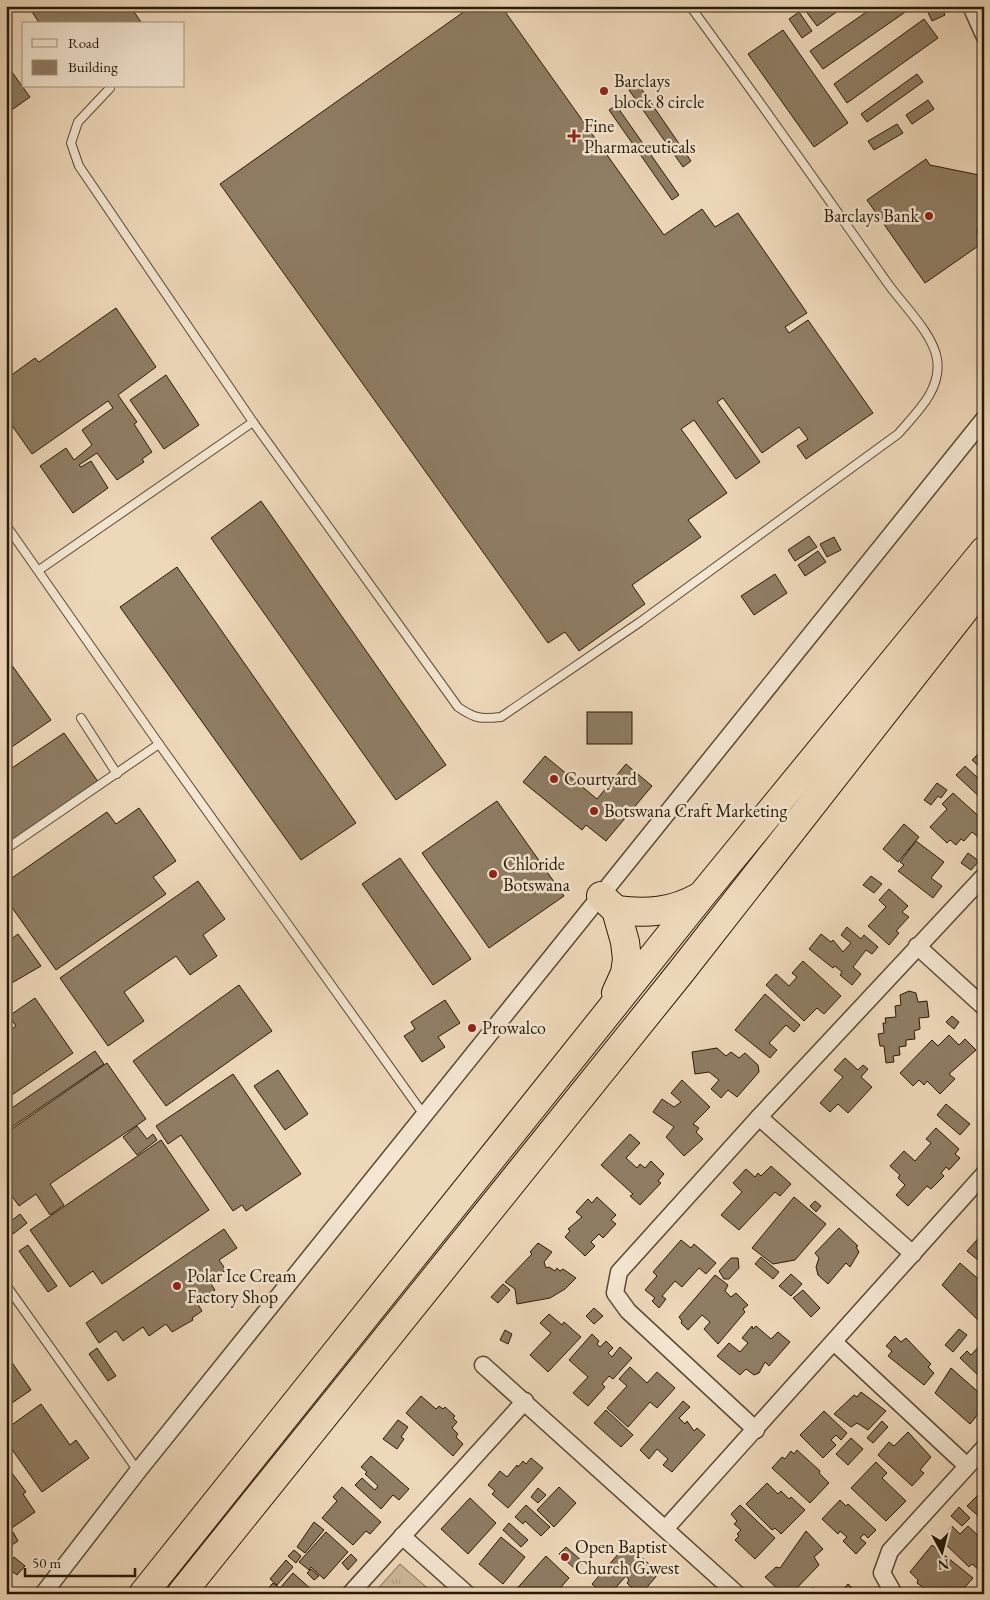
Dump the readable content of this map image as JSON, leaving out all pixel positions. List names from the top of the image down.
{
  "places": {
    "other": [
      "Barclays block 8 circle",
      "Barclays Bank",
      "Courtyard",
      "Botswana Craft Marketing",
      "Chloride Botswana",
      "Prowalco",
      "Polar Ice Cream Factory Shop",
      "Open Baptist Church G.west"
    ],
    "health": ["Fine Pharmaceuticals"]
  },
  "legend": ["Road", "Building"],
  "scale_bar": "50 m",
  "north": "bottom"
}
